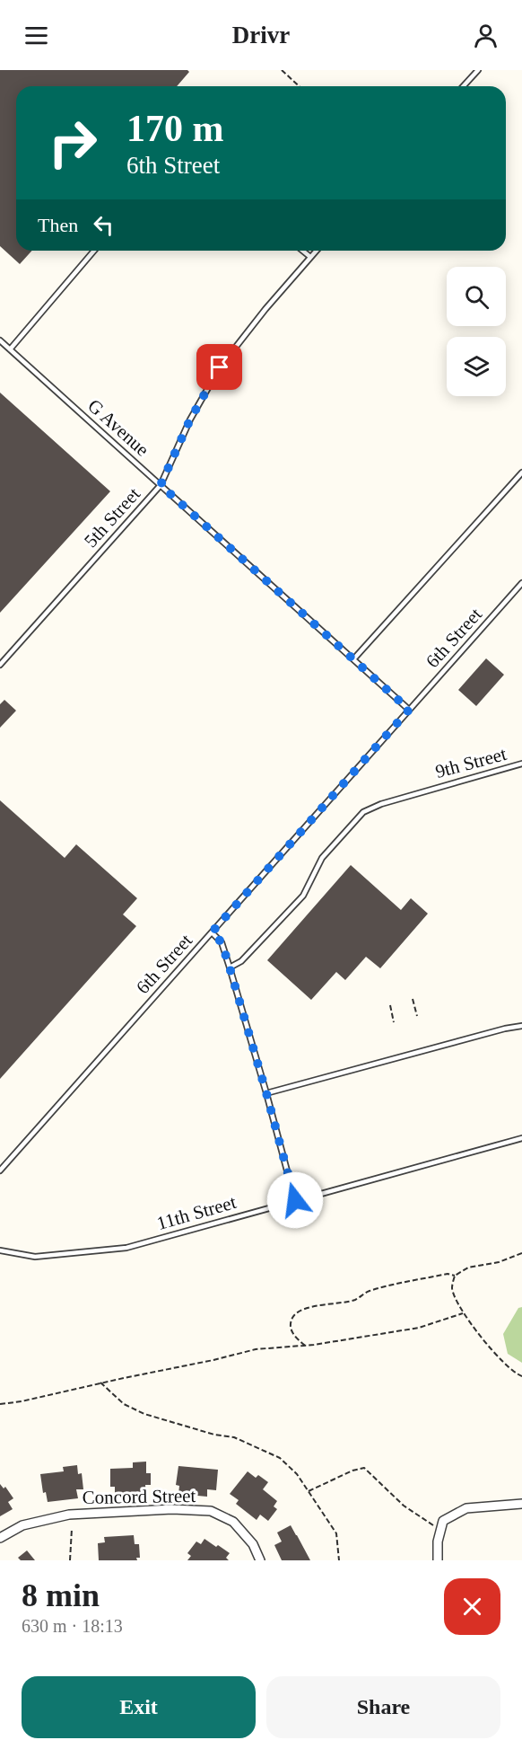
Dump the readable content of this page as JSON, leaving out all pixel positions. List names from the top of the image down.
{
  "streets": {
    "street": ["Concord Street"],
    "lane": [
      "G Avenue",
      "5th Street",
      "6th Street",
      "9th Street",
      "11th Street"
    ]
  },
  "crossings": [
    ["G Avenue", "5th Street"],
    ["G Avenue", "6th Street"]
  ],
  "page": {
    "header": "Drivr",
    "turn": ["170 m", "6th Street"],
    "then": "Then",
    "heading": ["8 min", "630 m · 18:13"],
    "buttons": ["Exit", "Share"]
  }
}
